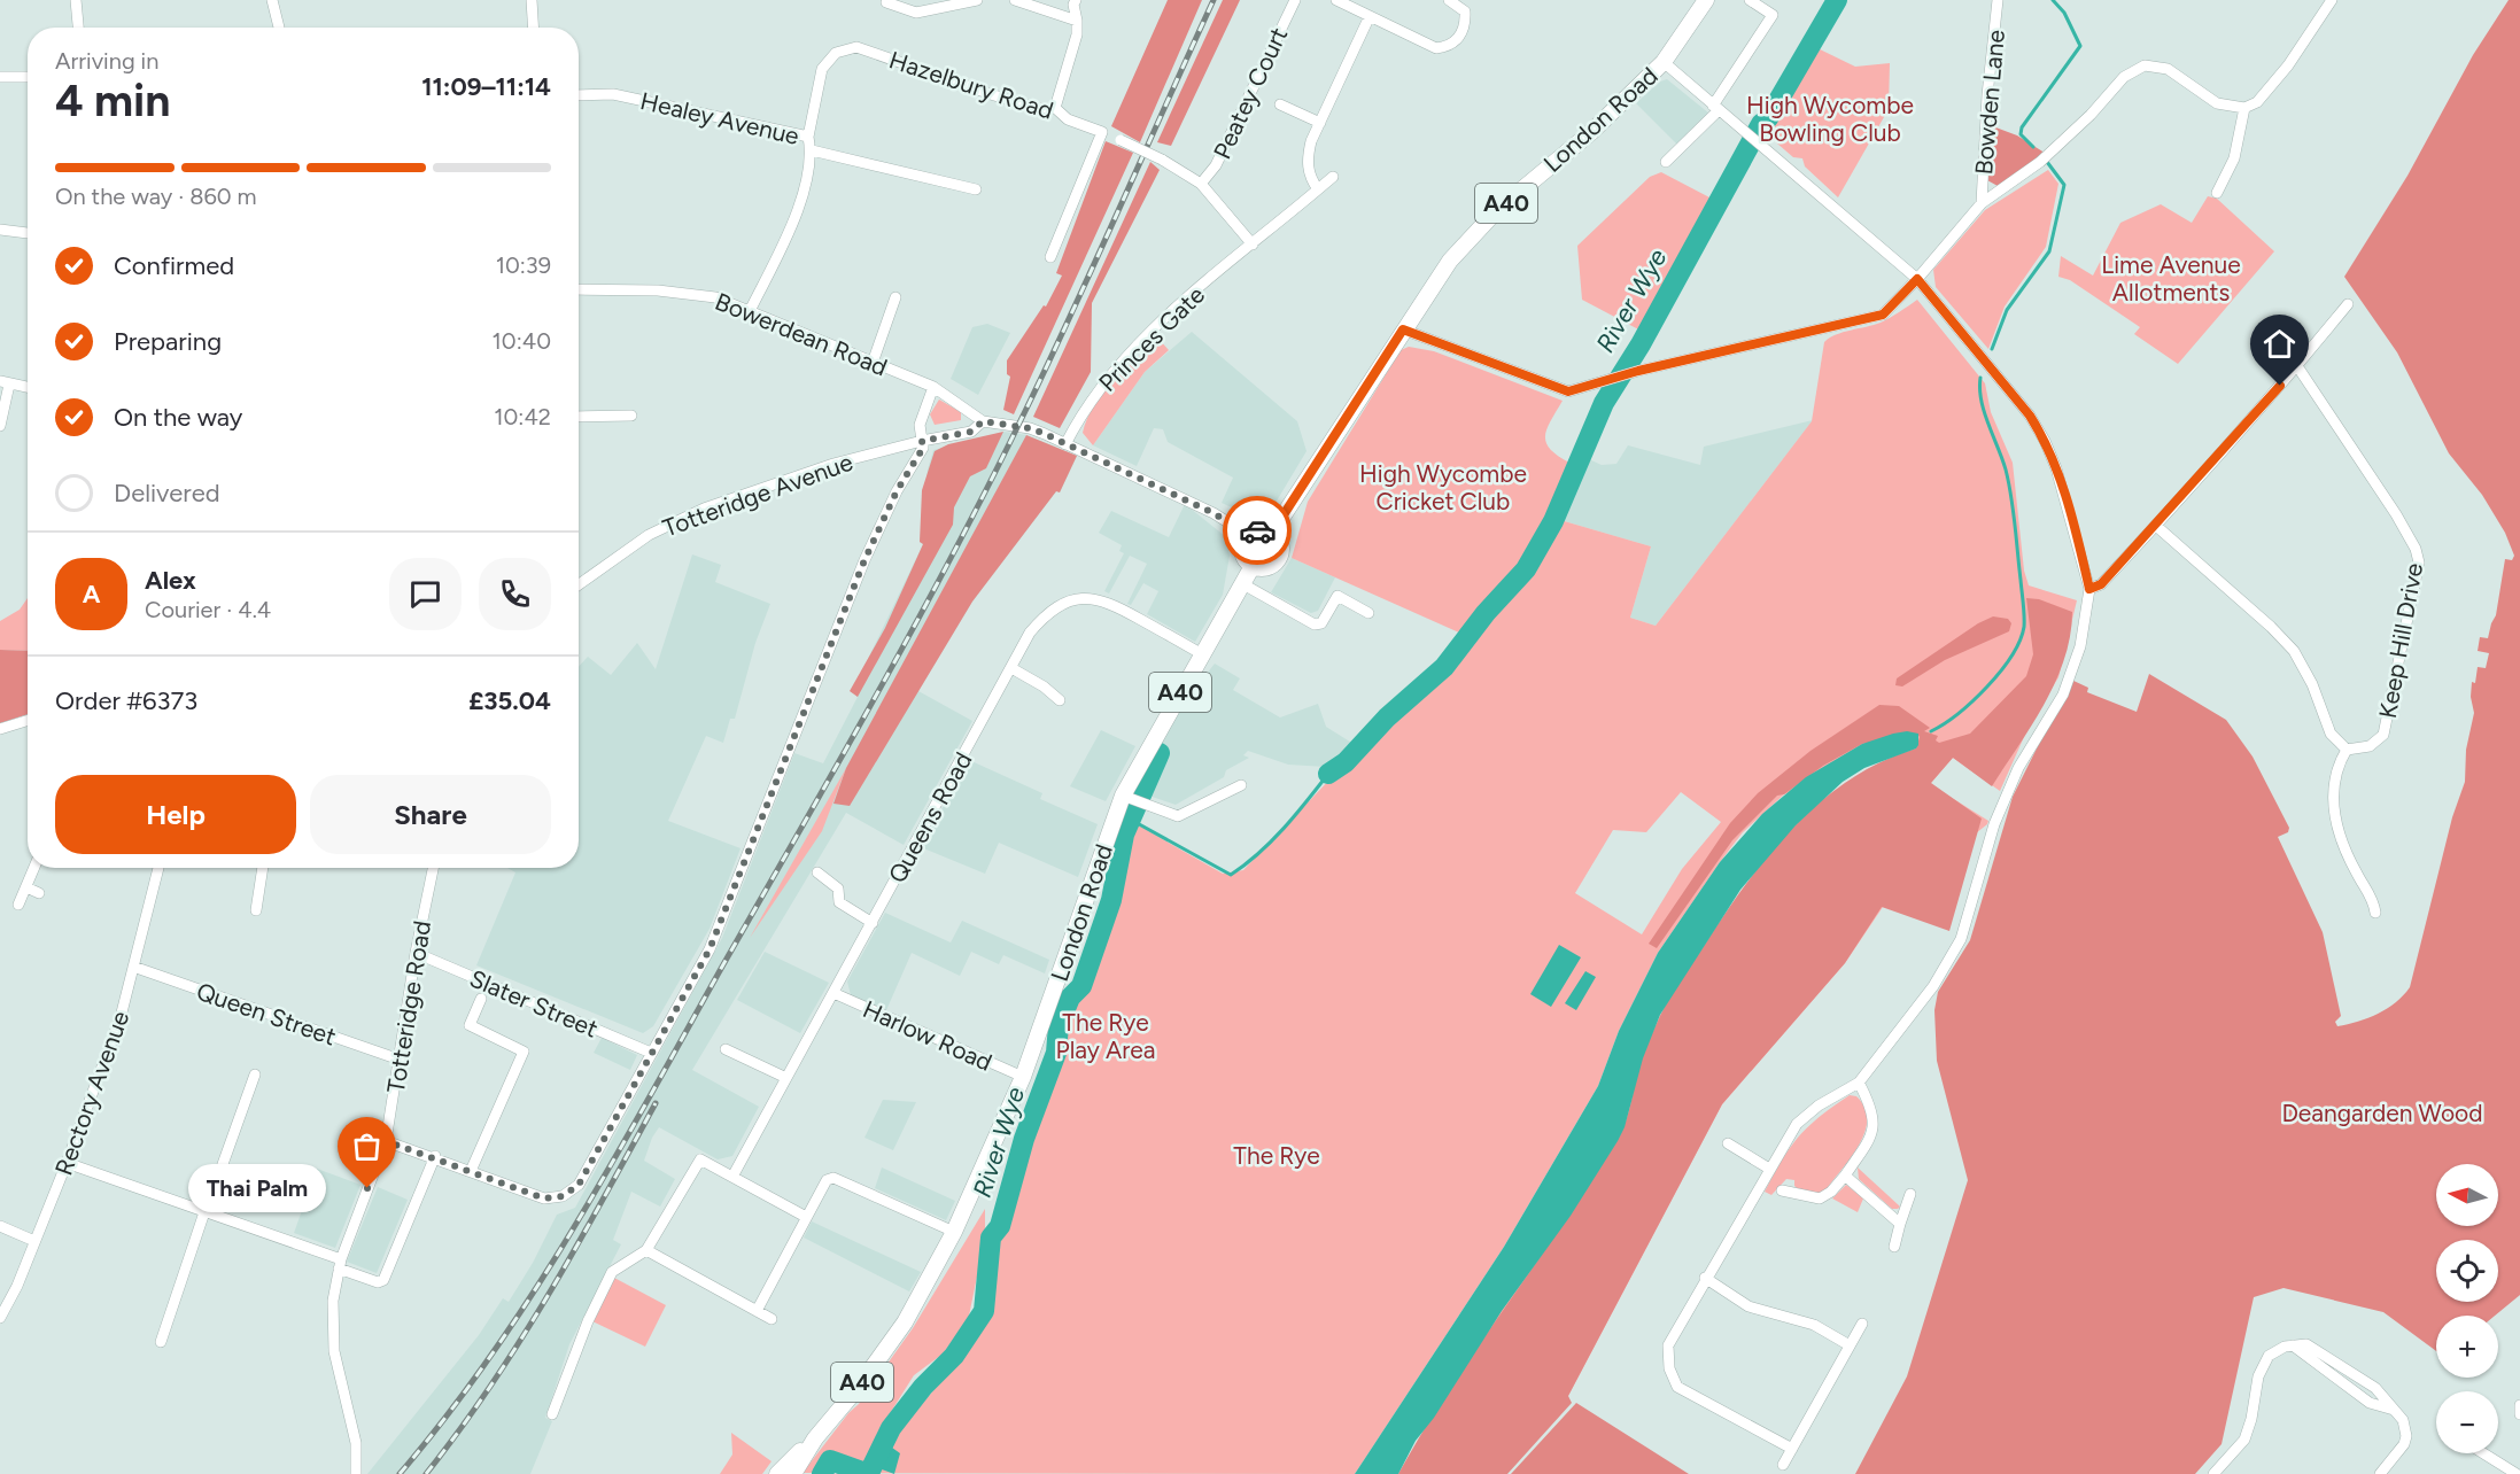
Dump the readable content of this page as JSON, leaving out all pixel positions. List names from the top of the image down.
{
  "streets": {
    "main road": ["London Road", "A40"],
    "street": [
      "Hazelbury Road",
      "Peatey Court",
      "Bowden Lane",
      "Healey Avenue",
      "Bowerdean Road",
      "Princes Gate",
      "Totteridge Avenue",
      "Keep Hill Drive",
      "Queens Road",
      "Slater Street",
      "Totteridge Road",
      "Queen Street",
      "Harlow Road",
      "Rectory Avenue"
    ]
  },
  "crossings": [
    ["Hazelbury Road", "Peatey Court"],
    ["Hazelbury Road", "Healey Avenue"],
    ["Healey Avenue", "Bowerdean Road"],
    ["London Road", "A40"],
    ["London Road", "Queens Road"],
    ["London Road", "Harlow Road"],
    ["Bowerdean Road", "Totteridge Avenue"],
    ["Queens Road", "Harlow Road"],
    ["Slater Street", "Totteridge Road"],
    ["Totteridge Road", "Queen Street"],
    ["Queen Street", "Rectory Avenue"]
  ],
  "water": ["River Wye"],
  "parks": [
    "High Wycombe Bowling Club",
    "Lime Avenue Allotments",
    "High Wycombe Cricket Club",
    "The Rye Play Area",
    "Deangarden Wood",
    "The Rye"
  ],
  "places": ["Thai Palm"],
  "north": "left",
  "page": {
    "heading": ["4 min", "Arriving in", "11:09–11:14"],
    "panel": [
      "Alex",
      "Courier · 4.4",
      "Order #6373",
      "£35.04"
    ],
    "bar": "On the way · 860 m",
    "list": [
      ["Confirmed", "10:39"],
      ["Preparing", "10:40"],
      ["On the way", "10:42"],
      "Delivered"
    ],
    "round": "A",
    "buttons": ["Help", "Share"],
    "map_buttons": ["+", "−"],
    "bubble": "Thai Palm"
  }
}
